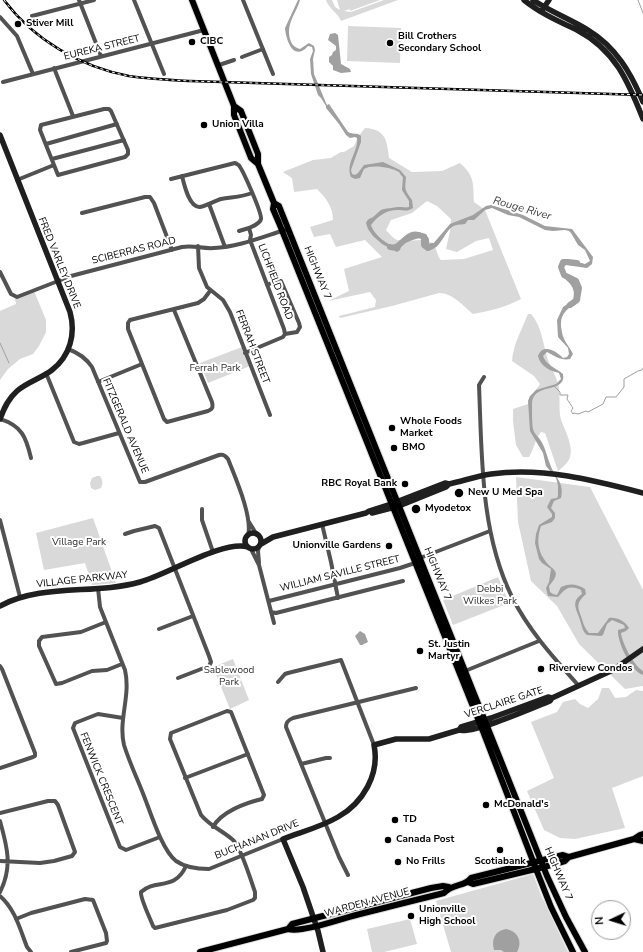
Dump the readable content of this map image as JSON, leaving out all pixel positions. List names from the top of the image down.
{
  "streets": {
    "main road": [
      "FRED VARLEY DRIVE",
      "HIGHWAY 7",
      "VILLAGE PARKWAY",
      "VERCLAIRE GATE",
      "BUCHANAN DRIVE",
      "WARDEN AVENUE"
    ],
    "street": [
      "EUREKA STREET",
      "SCIBERRAS ROAD",
      "LICHFIELD ROAD",
      "FERRAH STREET",
      "FITZGERALD AVENUE",
      "WILLIAM SAVILLE STREET",
      "FENWICK CRESCENT"
    ]
  },
  "crossings": [
    ["EUREKA STREET", "HIGHWAY 7"],
    ["SCIBERRAS ROAD", "FRED VARLEY DRIVE"],
    ["SCIBERRAS ROAD", "HIGHWAY 7"],
    ["SCIBERRAS ROAD", "LICHFIELD ROAD"],
    ["SCIBERRAS ROAD", "FERRAH STREET"],
    ["FRED VARLEY DRIVE", "FITZGERALD AVENUE"],
    ["HIGHWAY 7", "WILLIAM SAVILLE STREET"],
    ["HIGHWAY 7", "VERCLAIRE GATE"],
    ["HIGHWAY 7", "WARDEN AVENUE"],
    ["LICHFIELD ROAD", "FERRAH STREET"],
    ["FITZGERALD AVENUE", "VILLAGE PARKWAY"],
    ["VILLAGE PARKWAY", "BUCHANAN DRIVE"],
    ["VERCLAIRE GATE", "BUCHANAN DRIVE"],
    ["FENWICK CRESCENT", "BUCHANAN DRIVE"]
  ],
  "water": ["Rouge River"],
  "parks": [
    "Ferrah Park",
    "Village Park",
    "Debbi Wilkes Park",
    "Sablewood Park"
  ],
  "places": [
    "Stiver Mill",
    "CIBC",
    "Bill Crothers Secondary School",
    "Union Villa",
    "Whole Foods Market",
    "BMO",
    "RBC Royal Bank",
    "New U Med Spa",
    "Myodetox",
    "Unionville Gardens",
    "St. Justin Martyr",
    "Riverview Condos",
    "McDonald's",
    "TD",
    "Canada Post",
    "Scotiabank",
    "No Frills",
    "Unionville High School"
  ],
  "north": "left"
}
